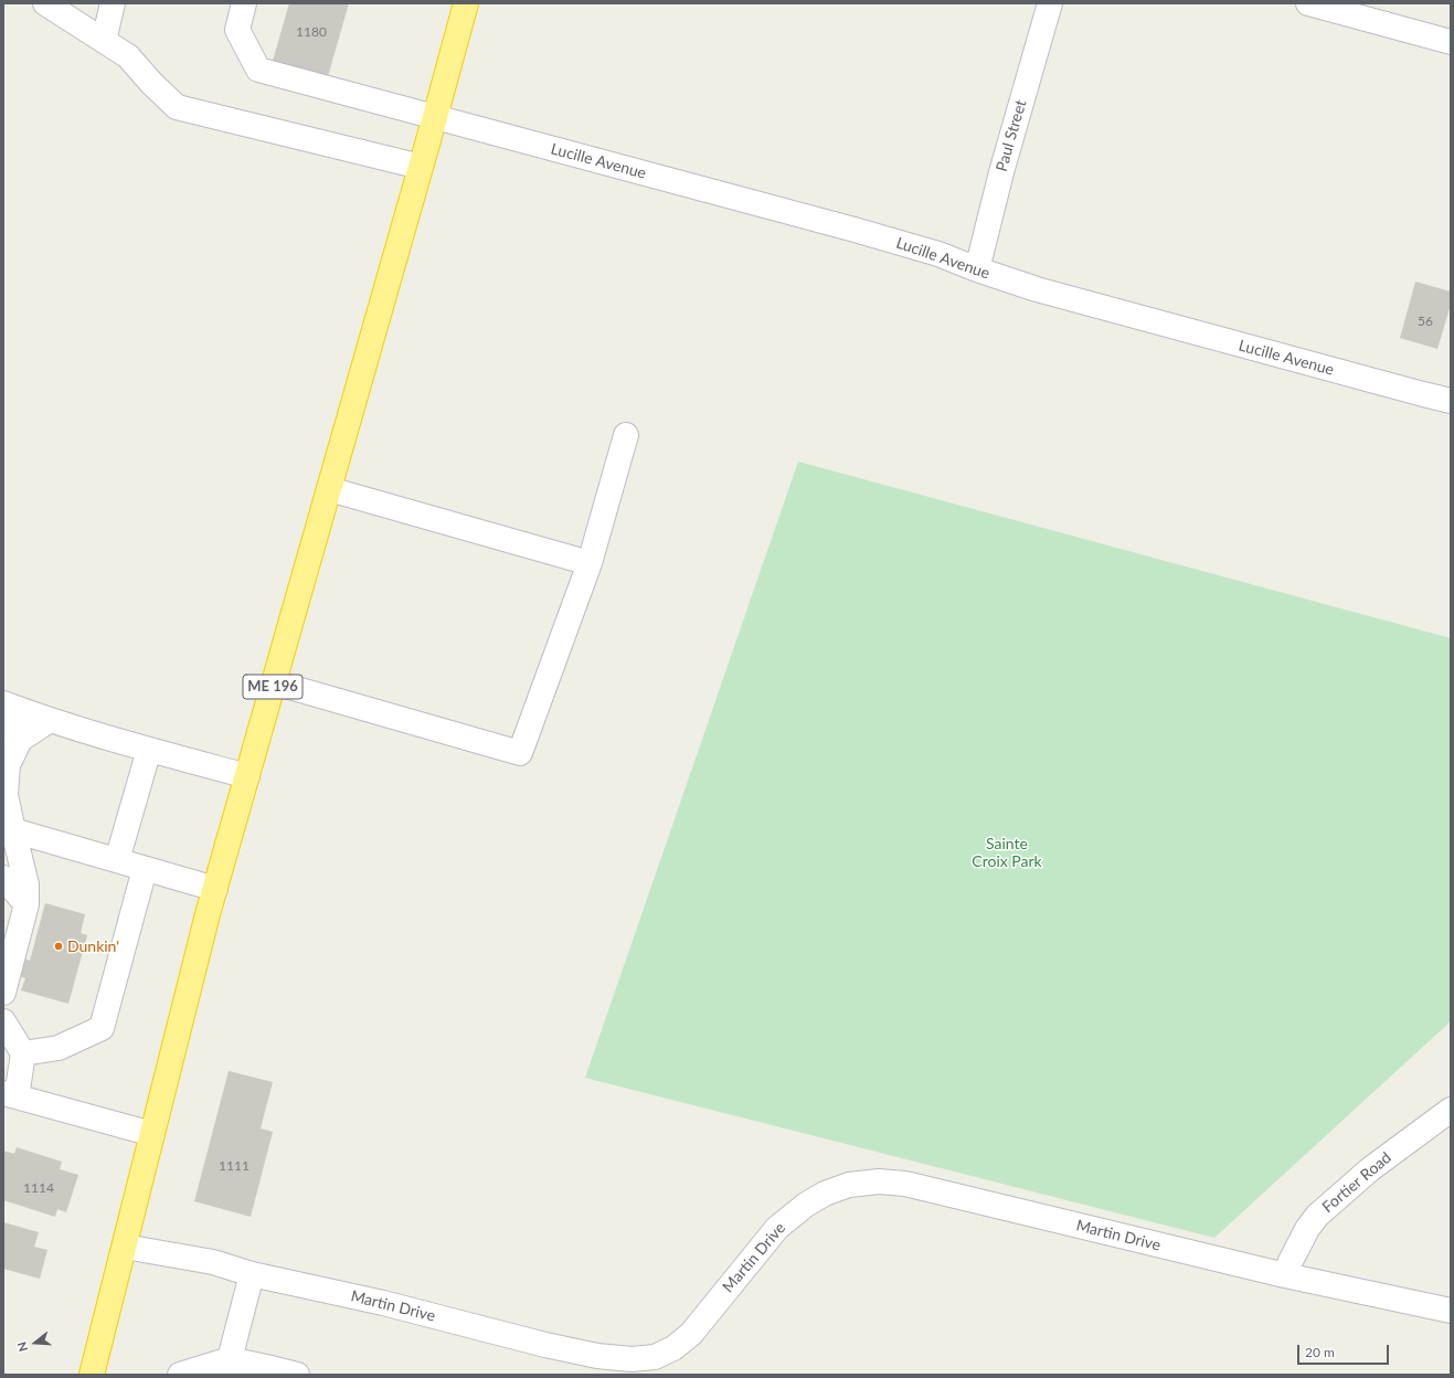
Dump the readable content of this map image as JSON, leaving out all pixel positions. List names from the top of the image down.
{
  "streets": {
    "highway": ["ME 196"],
    "street": [
      "Paul Street",
      "Lucille Avenue",
      "Fortier Road",
      "Martin Drive"
    ]
  },
  "crossings": [
    ["Paul Street", "Lucille Avenue"],
    ["Lucille Avenue", "ME 196"],
    ["ME 196", "Martin Drive"],
    ["Fortier Road", "Martin Drive"]
  ],
  "parks": ["Sainte Croix Park"],
  "places": ["Dunkin'"],
  "house_numbers": [
    "1180",
    "56",
    "1111",
    "1114"
  ],
  "scale_bar": "20 m",
  "north": "left"
}
